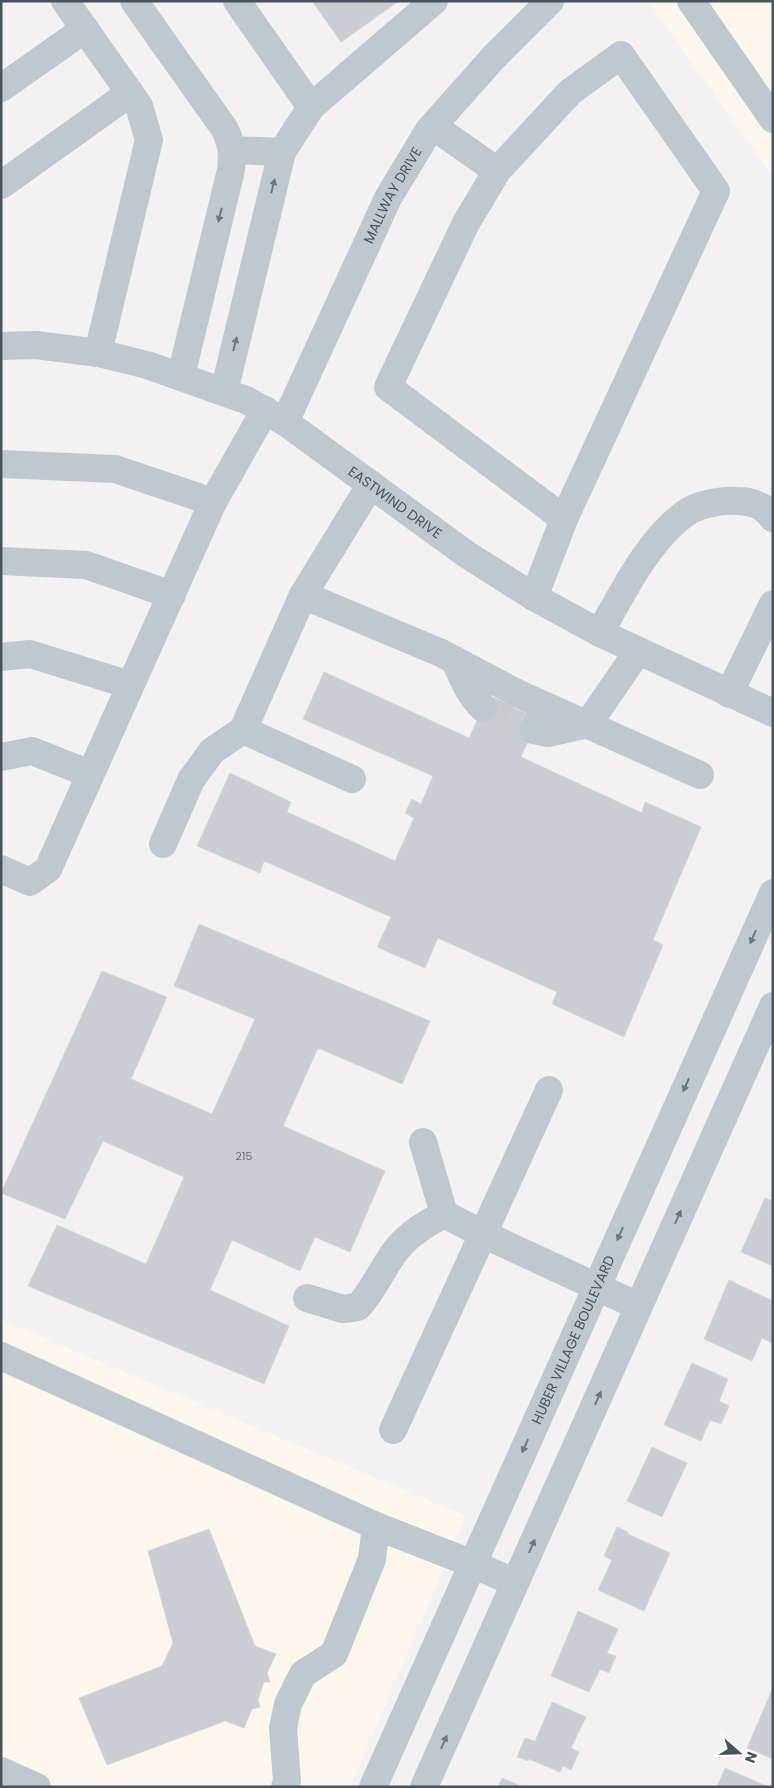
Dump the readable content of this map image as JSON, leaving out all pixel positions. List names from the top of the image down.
{
  "streets": {
    "street": ["MALLWAY DRIVE", "EASTWIND DRIVE", "HUBER VILLAGE BOULEVARD"]
  },
  "crossings": [
    ["MALLWAY DRIVE", "EASTWIND DRIVE"]
  ],
  "house_numbers": ["215"],
  "north": "right"
}
